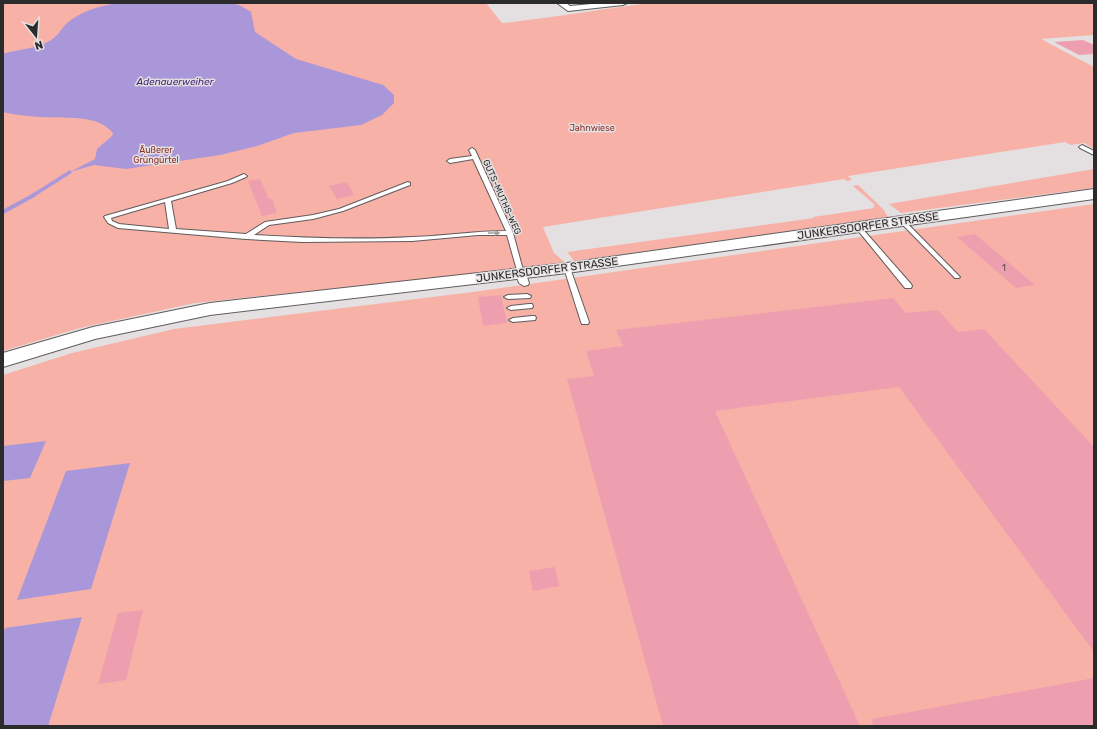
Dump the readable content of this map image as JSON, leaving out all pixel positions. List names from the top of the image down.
{
  "streets": {
    "street": ["JUNKERSDORFER STRASSE"],
    "lane": ["GUTS-MUTHS-WEG"]
  },
  "crossings": [
    ["GUTS-MUTHS-WEG", "JUNKERSDORFER STRASSE"]
  ],
  "water": ["Adenauerweiher"],
  "parks": ["Jahnwiese", "Äußerer Grüngürtel"],
  "house_numbers": ["1"],
  "north": "bottom"
}
